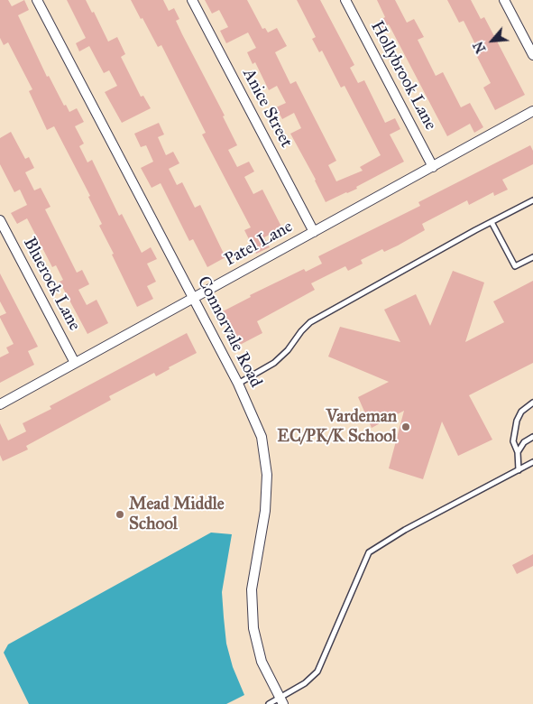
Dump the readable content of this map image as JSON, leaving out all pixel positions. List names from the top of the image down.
{
  "streets": {
    "street": [
      "Hollybrook Lane",
      "Anice Street",
      "Patel Lane",
      "Bluerock Lane",
      "Connorvale Road"
    ]
  },
  "crossings": [
    ["Hollybrook Lane", "Patel Lane"],
    ["Anice Street", "Patel Lane"],
    ["Patel Lane", "Bluerock Lane"],
    ["Patel Lane", "Connorvale Road"]
  ],
  "places": ["Vardeman EC/PK/K School", "Mead Middle School"],
  "north": "bottom left"
}
